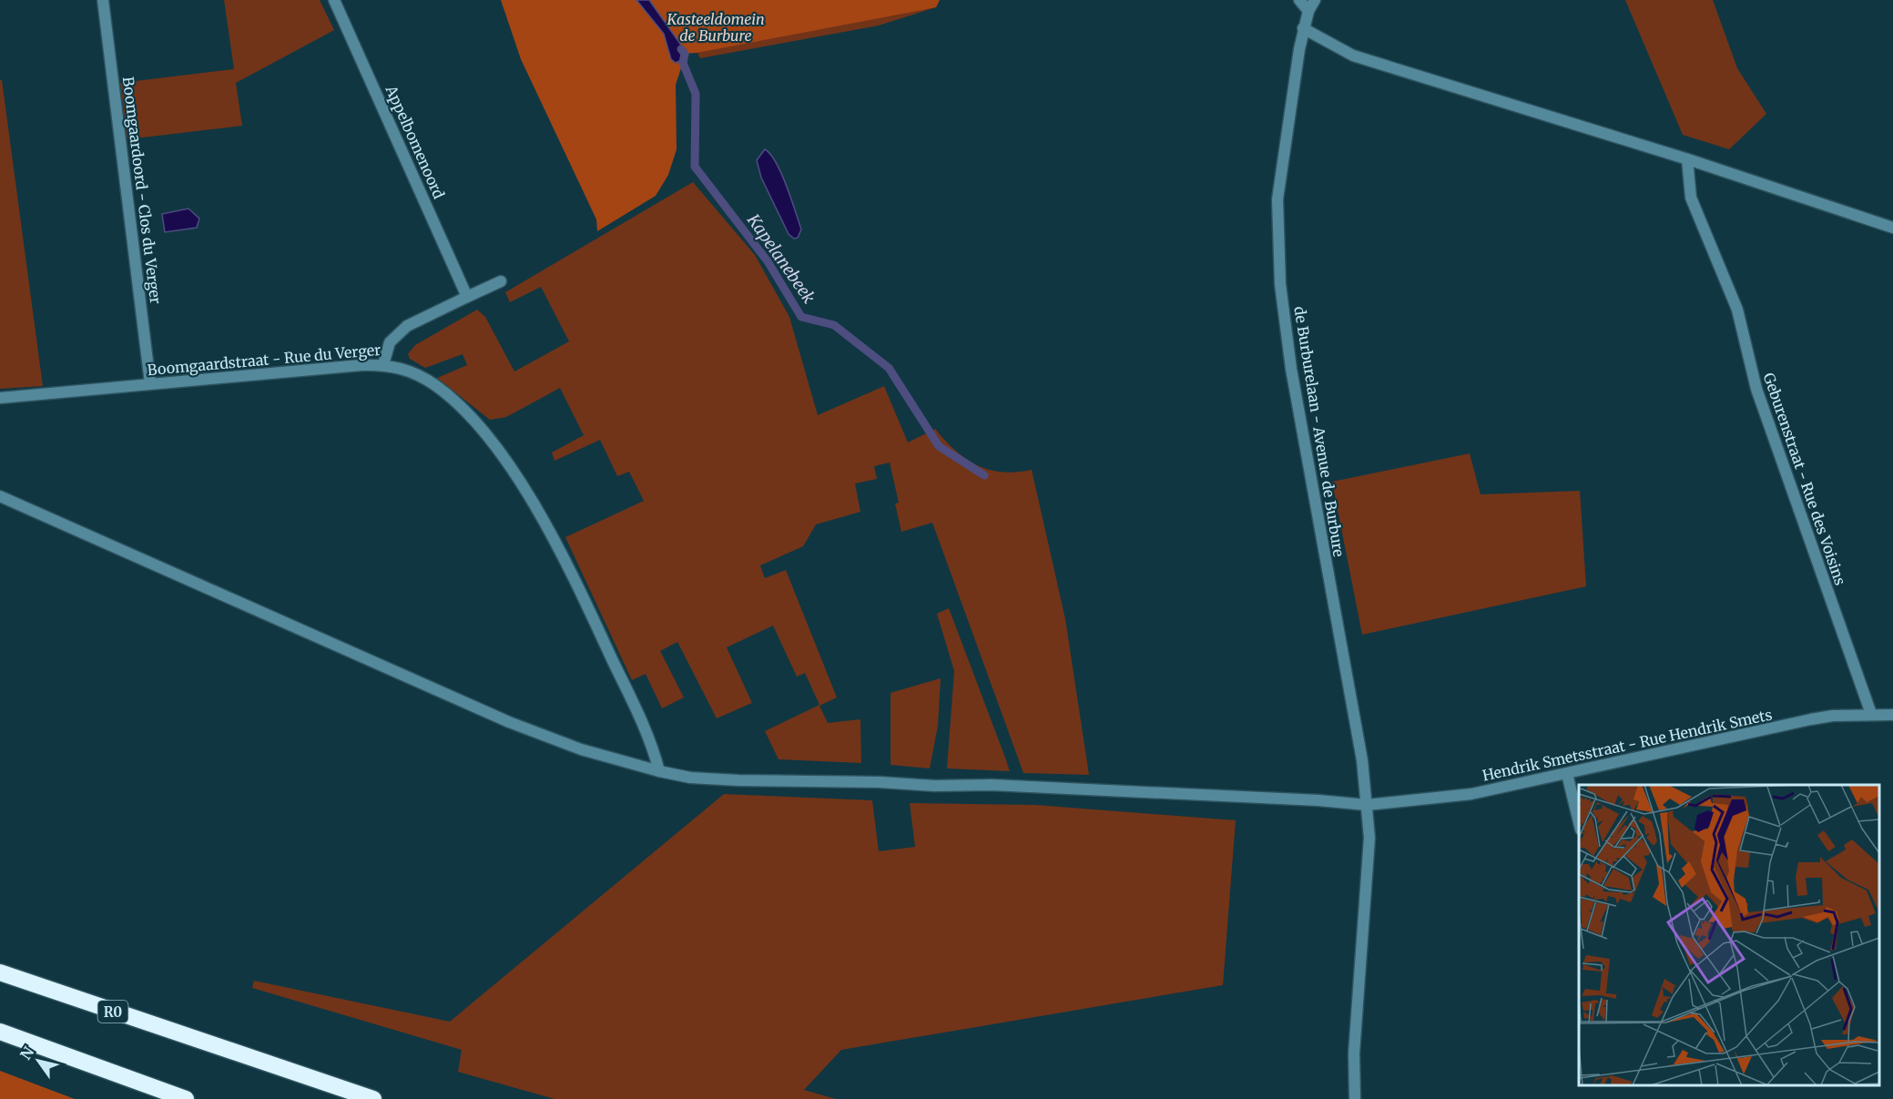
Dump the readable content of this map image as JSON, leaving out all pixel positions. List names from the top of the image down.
{
  "streets": {
    "highway": ["R0"],
    "street": [
      "Appelbomenoord",
      "Boomgaardoord - Clos du Verger",
      "Boomgaardstraat - Rue du Verger",
      "de Burburelaan - Avenue de Burbure",
      "Geburenstraat - Rue des Voisins",
      "Hendrik Smetsstraat - Rue Hendrik Smets"
    ]
  },
  "crossings": [
    ["Boomgaardoord - Clos du Verger", "Boomgaardstraat - Rue du Verger"],
    ["Boomgaardstraat - Rue du Verger", "Hendrik Smetsstraat - Rue Hendrik Smets"],
    ["de Burburelaan - Avenue de Burbure", "Hendrik Smetsstraat - Rue Hendrik Smets"],
    ["Geburenstraat - Rue des Voisins", "Hendrik Smetsstraat - Rue Hendrik Smets"]
  ],
  "water": ["Kapelanebeek"],
  "parks": ["Kasteeldomein de Burbure"],
  "north": "top left"
}
